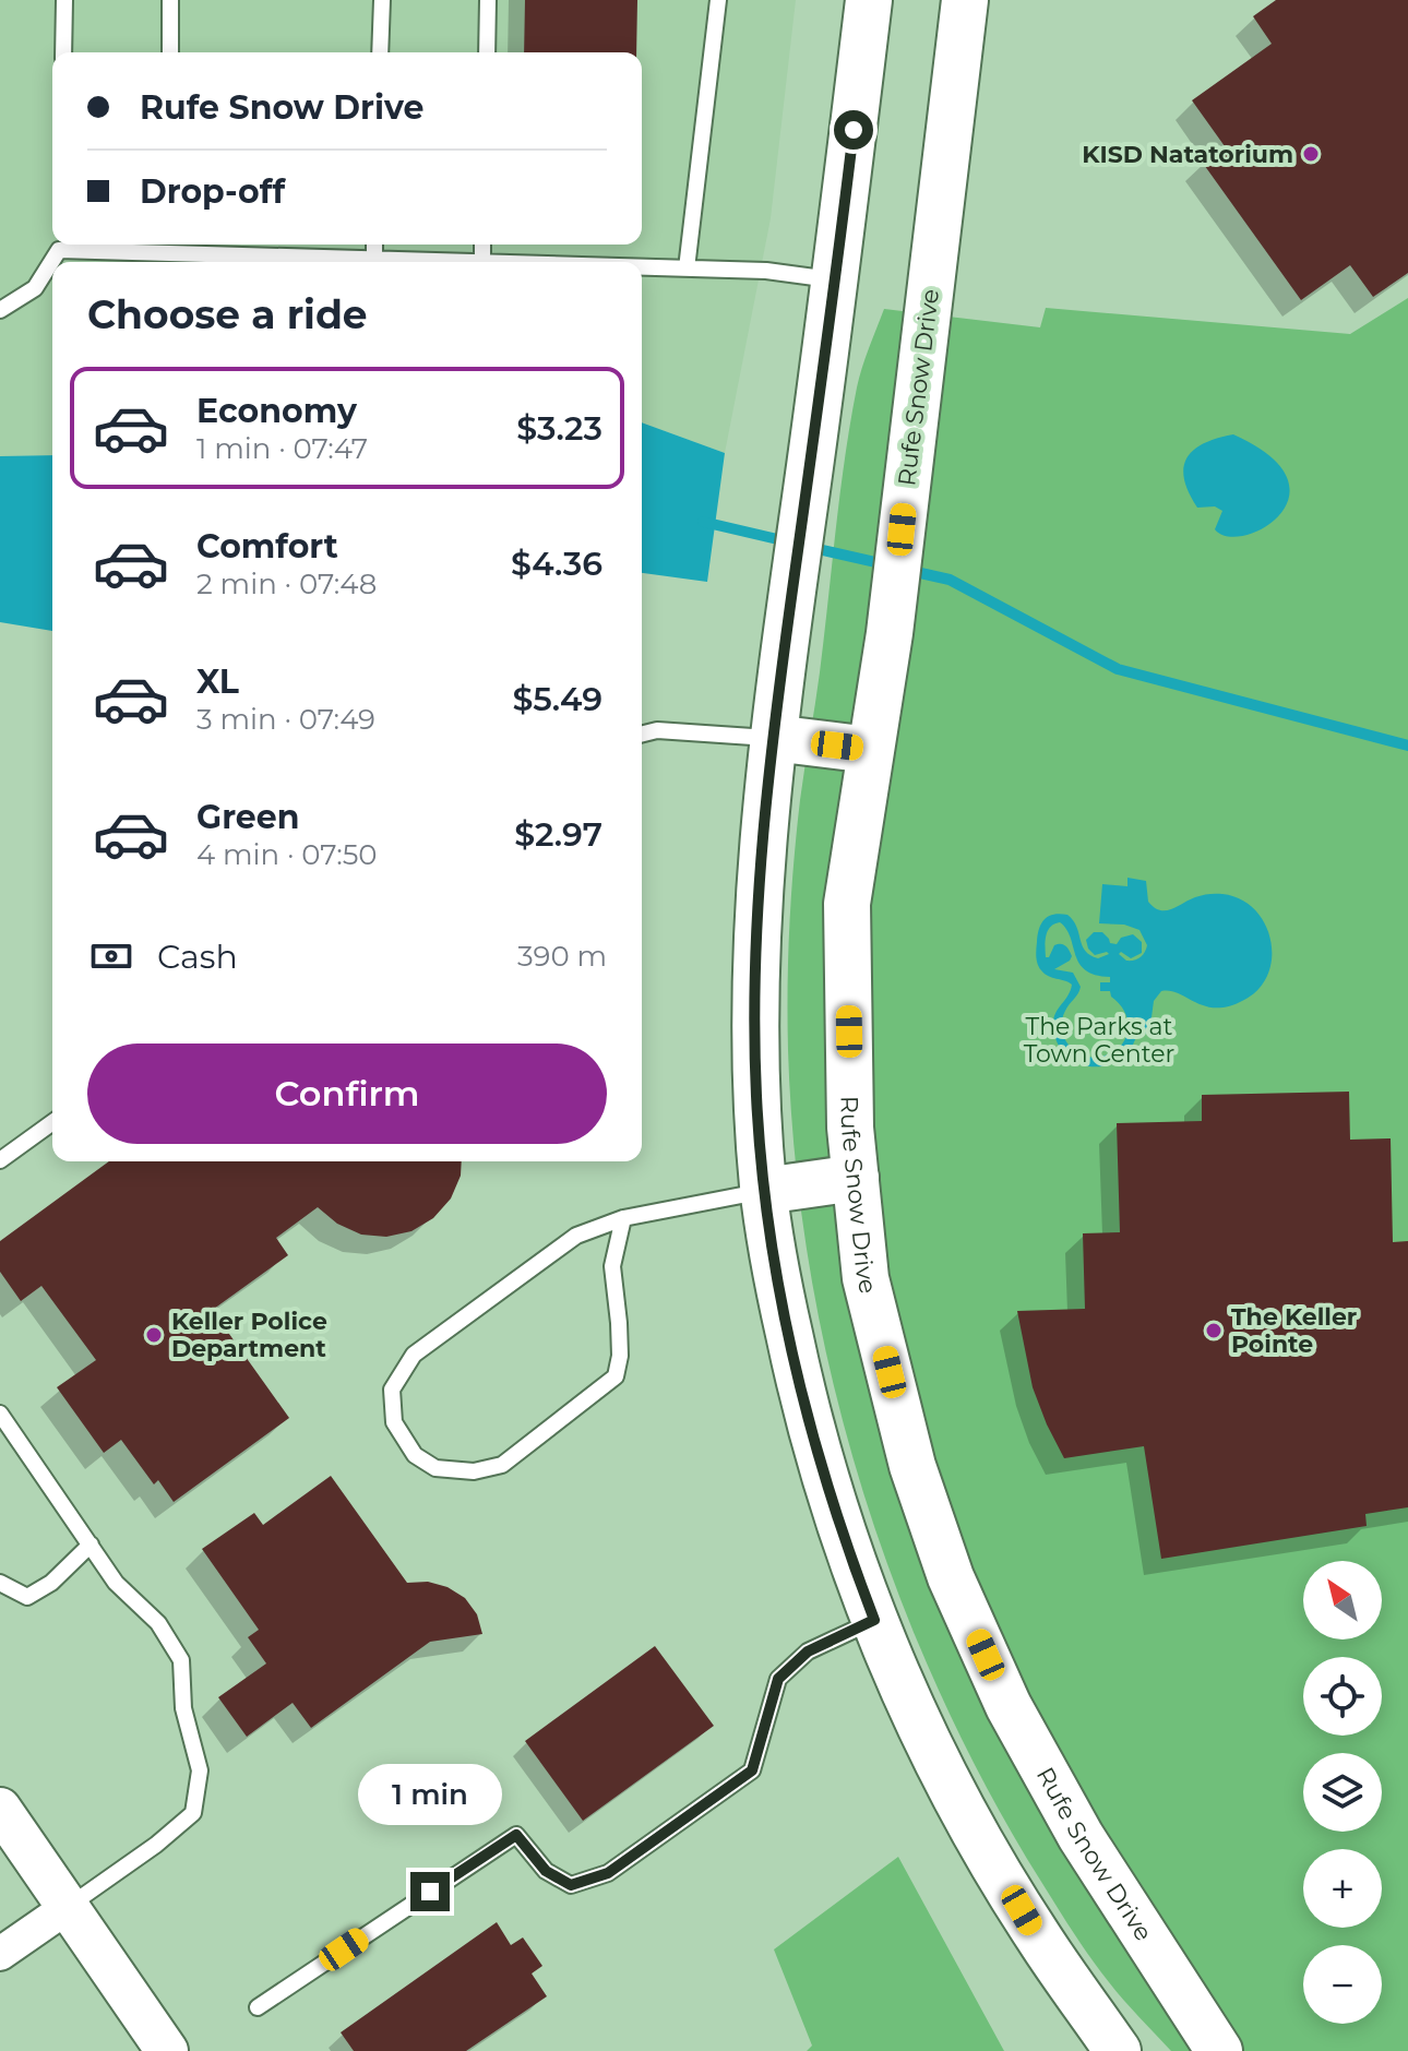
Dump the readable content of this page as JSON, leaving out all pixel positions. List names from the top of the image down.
{
  "streets": {
    "main road": ["Rufe Snow Drive"]
  },
  "parks": ["The Parks at Town Center"],
  "places": ["KISD Natatorium", "The Keller Pointe", "Keller Police Department"],
  "north": "top left",
  "page": {
    "banner": ["Rufe Snow Drive", "Drop-off"],
    "heading": "Choose a ride",
    "list": [
      {
        "name": "Economy",
        "note": "1 min · 07:47",
        "value": "$3.23"
      },
      {
        "name": "Comfort",
        "note": "2 min · 07:48",
        "value": "$4.36"
      },
      {
        "name": "XL",
        "note": "3 min · 07:49",
        "value": "$5.49"
      },
      {
        "name": "Green",
        "note": "4 min · 07:50",
        "value": "$2.97"
      }
    ],
    "pay": ["Cash", "390 m"],
    "buttons": "Confirm",
    "map_buttons": ["+", "−"],
    "bubble": "1 min"
  }
}
